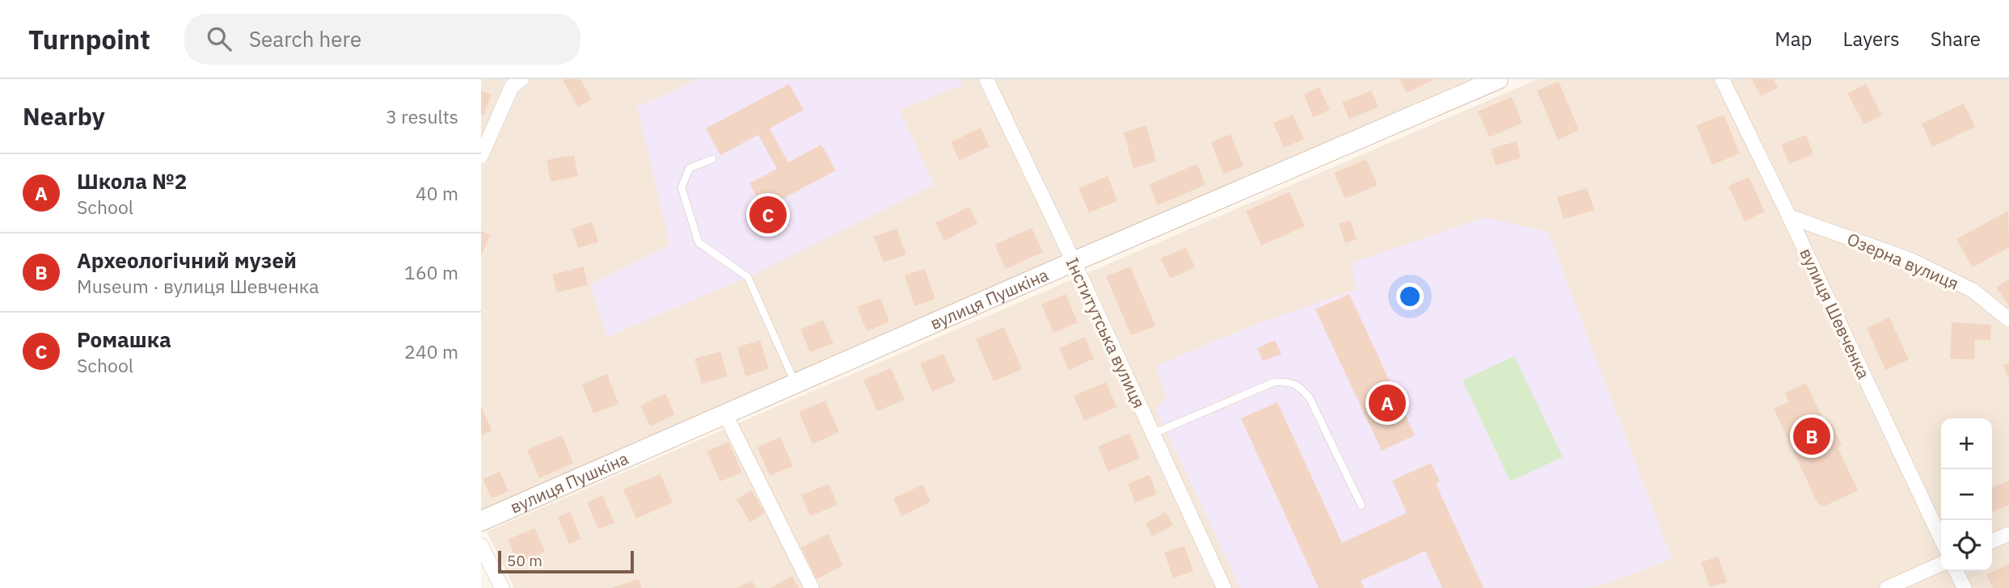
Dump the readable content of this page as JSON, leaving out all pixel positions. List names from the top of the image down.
{
  "streets": {
    "street": [
      "Озерна вулиця",
      "вулиця Пушкіна",
      "вулиця Шевченка",
      "Інститутська вулиця"
    ]
  },
  "crossings": [
    ["Озерна вулиця", "вулиця Шевченка"],
    ["вулиця Пушкіна", "Інститутська вулиця"]
  ],
  "scale_bar": "50 m",
  "page": {
    "header": "Turnpoint",
    "search": "Search here",
    "nav": ["Map", "Layers", "Share"],
    "heading": ["Nearby", "3 results"],
    "list": [
      {
        "mark": "A",
        "name": "Школа №2",
        "note": "School",
        "value": "40 m"
      },
      {
        "mark": "B",
        "name": "Археологічний музей",
        "note": "Museum · вулиця Шевченка",
        "value": "160 m"
      },
      {
        "mark": "C",
        "name": "Ромашка",
        "note": "School",
        "value": "240 m"
      }
    ],
    "pins": ["C", "A", "B"],
    "map_buttons": ["+", "−"],
    "scale": "50 m"
  }
}
